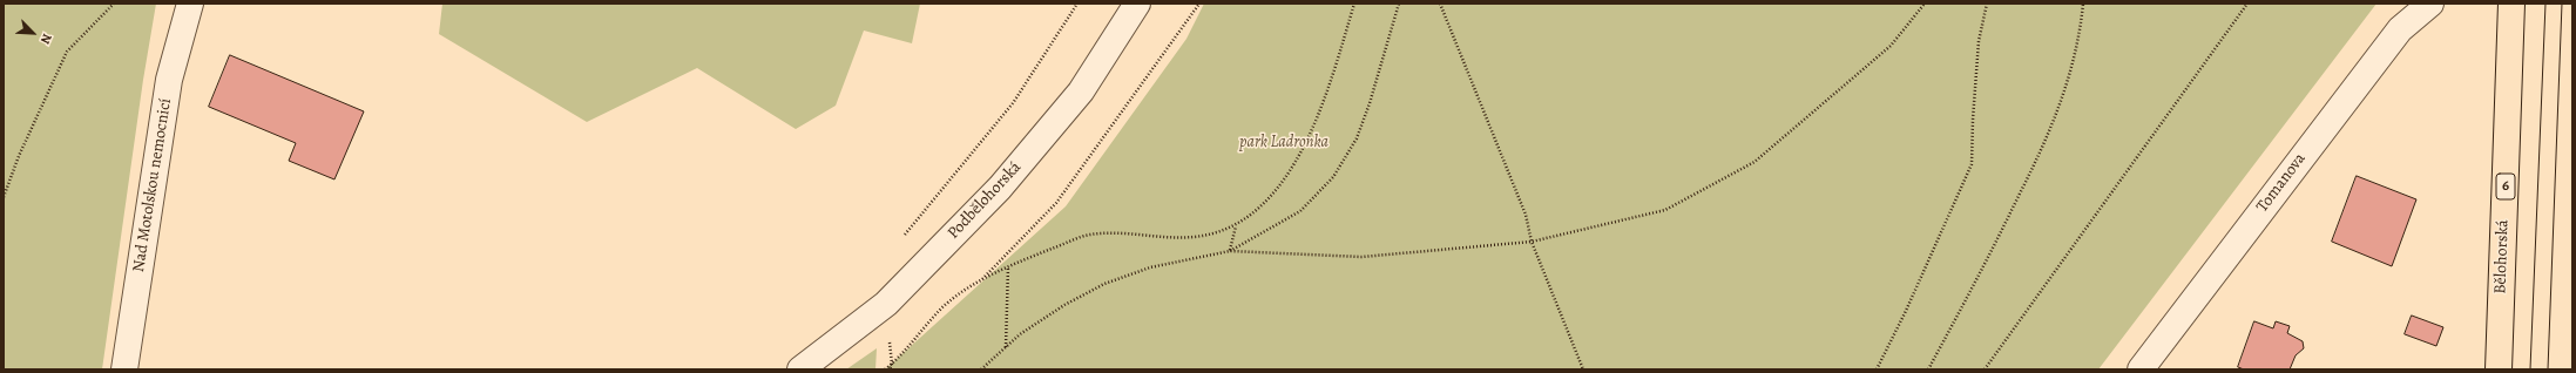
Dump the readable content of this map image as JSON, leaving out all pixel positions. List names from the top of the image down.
{
  "streets": {
    "main road": ["6", "Bělohorská"],
    "street": ["Tomanova", "Nad Motolskou nemocnicí", "Podbělohorská"]
  },
  "parks": ["park Ladronka"],
  "north": "bottom right"
}
